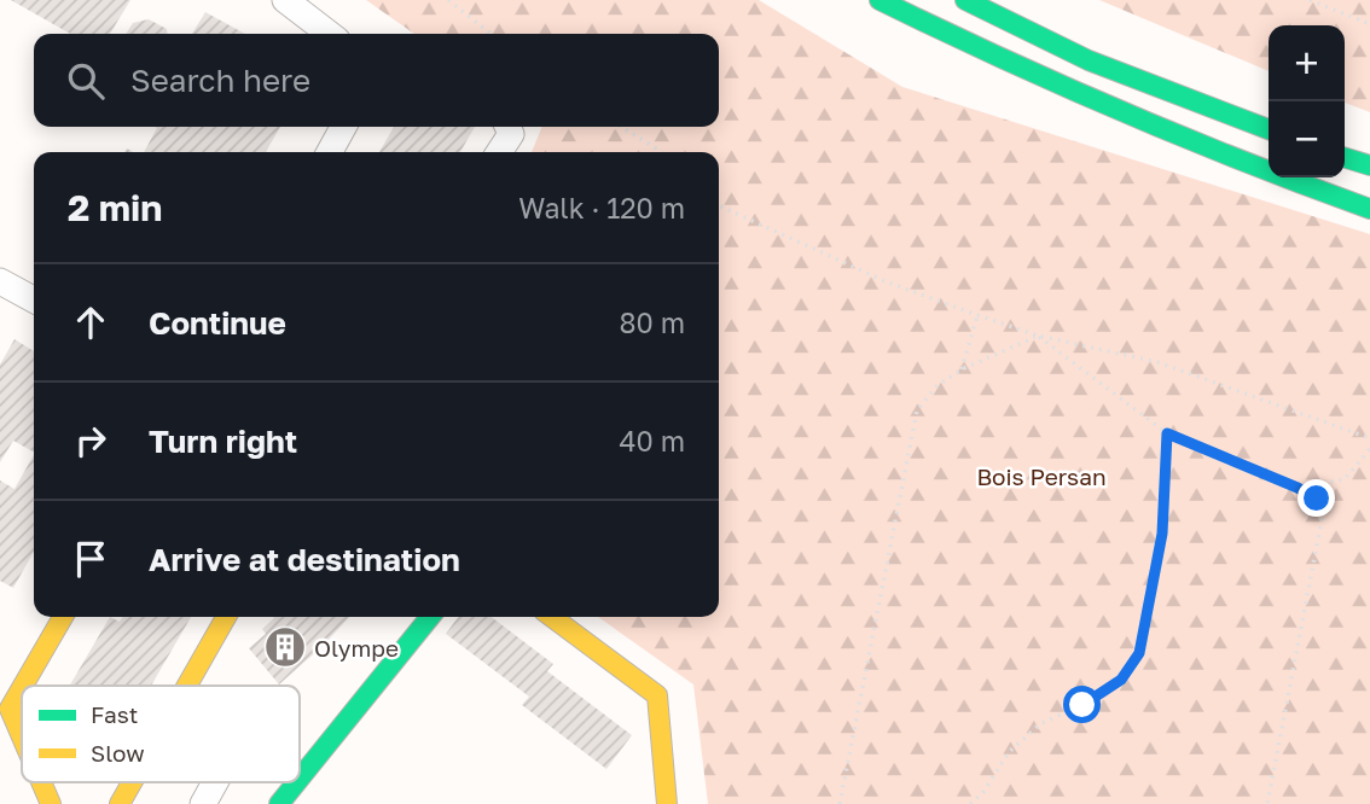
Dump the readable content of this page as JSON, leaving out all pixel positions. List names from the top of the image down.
{
  "parks": ["Bois Persan"],
  "places": {
    "building": ["Olympe"]
  },
  "legend": ["Fast", "Slow"],
  "page": {
    "map_buttons": ["+", "−"],
    "search": "Search here",
    "heading": ["2 min", "Walk · 120 m"],
    "list": [
      ["Continue", "80 m"],
      ["Turn right", "40 m"],
      "Arrive at destination"
    ]
  }
}
